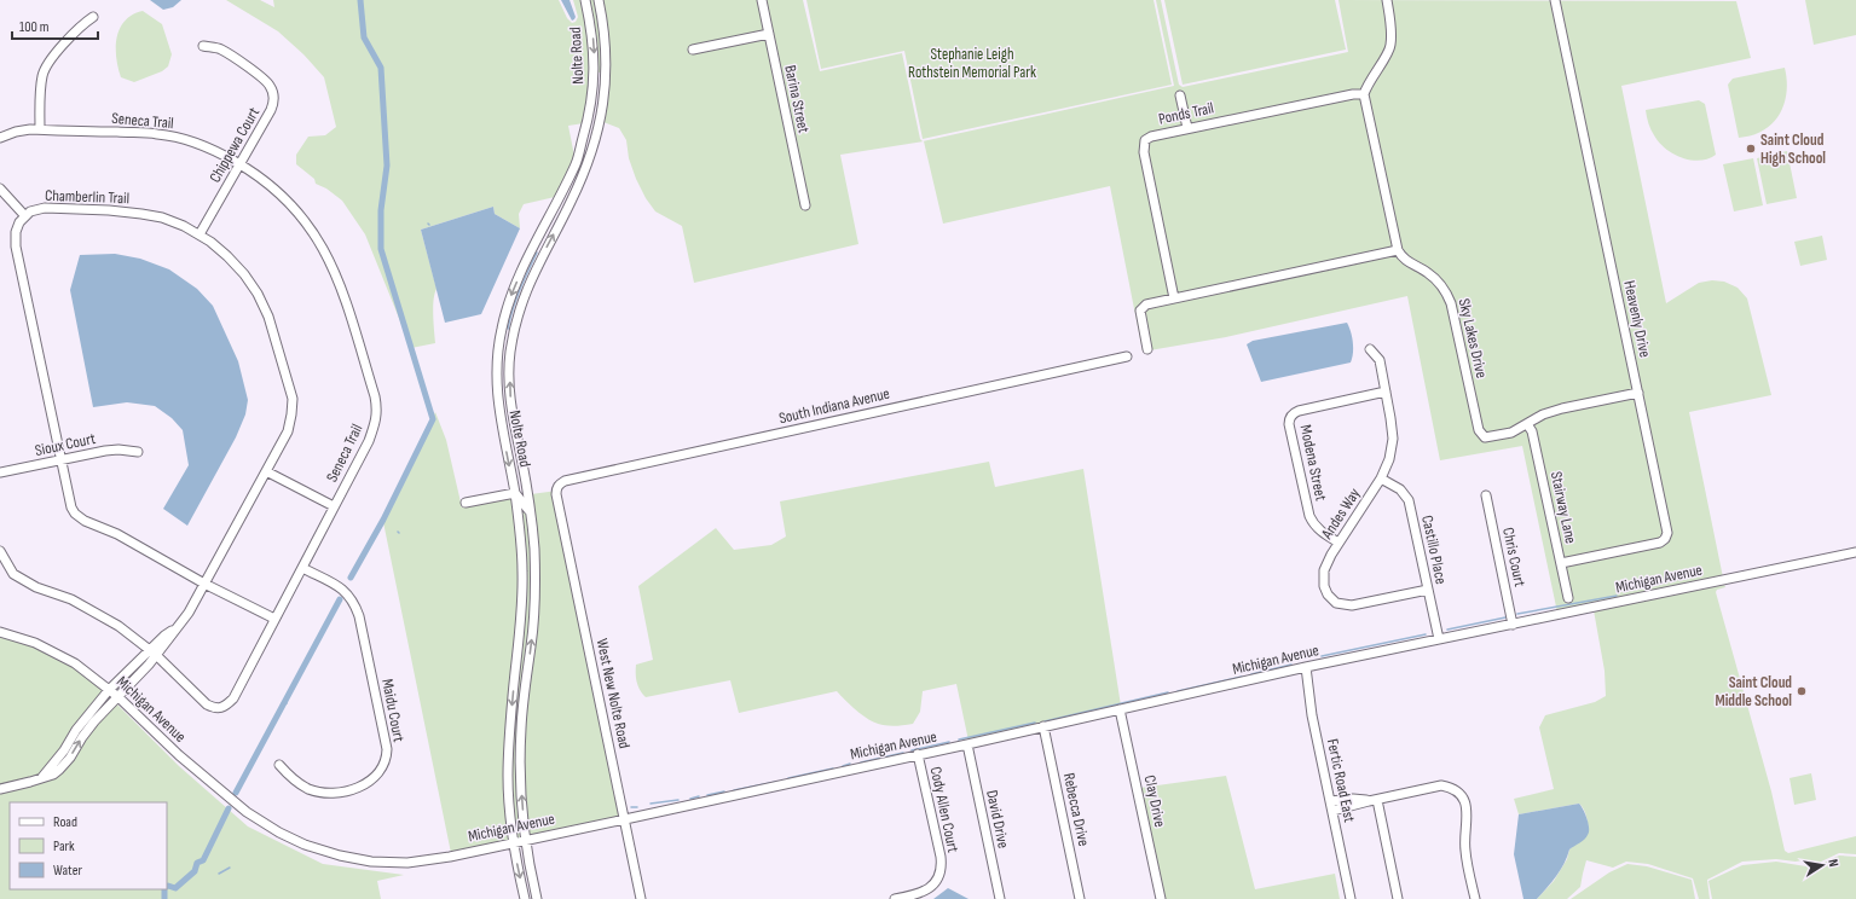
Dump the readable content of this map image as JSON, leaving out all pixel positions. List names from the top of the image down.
{
  "streets": {
    "street": [
      "Nolte Road",
      "Barina Street",
      "Ponds Trail",
      "Seneca Trail",
      "Chippewa Court",
      "Chamberlin Trail",
      "Heavenly Drive",
      "Sky Lakes Drive",
      "South Indiana Avenue",
      "Sioux Court",
      "Modena Street",
      "Stairway Lane",
      "Andes Way",
      "Castillo Place",
      "Chris Court",
      "Michigan Avenue",
      "West New Nolte Road",
      "Maidu Court",
      "Fertic Road East",
      "Clay Drive",
      "Cody Allen Court",
      "Rebecca Drive",
      "David Drive"
    ]
  },
  "crossings": [
    ["Nolte Road", "Michigan Avenue"],
    ["Seneca Trail", "Chippewa Court"],
    ["Seneca Trail", "Maidu Court"],
    ["Chippewa Court", "Chamberlin Trail"],
    ["Chamberlin Trail", "Sioux Court"],
    ["Heavenly Drive", "Sky Lakes Drive"],
    ["Heavenly Drive", "Stairway Lane"],
    ["Sky Lakes Drive", "Stairway Lane"],
    ["South Indiana Avenue", "West New Nolte Road"],
    ["Modena Street", "Andes Way"],
    ["Andes Way", "Castillo Place"],
    ["Castillo Place", "Michigan Avenue"],
    ["Chris Court", "Michigan Avenue"],
    ["Michigan Avenue", "West New Nolte Road"],
    ["Michigan Avenue", "Fertic Road East"],
    ["Michigan Avenue", "Clay Drive"],
    ["Michigan Avenue", "Cody Allen Court"],
    ["Michigan Avenue", "Rebecca Drive"],
    ["Michigan Avenue", "David Drive"]
  ],
  "parks": ["Stephanie Leigh Rothstein Memorial Park"],
  "places": ["Saint Cloud High School", "Saint Cloud Middle School"],
  "legend": ["Road", "Park", "Water"],
  "scale_bar": "100 m",
  "north": "right"
}
